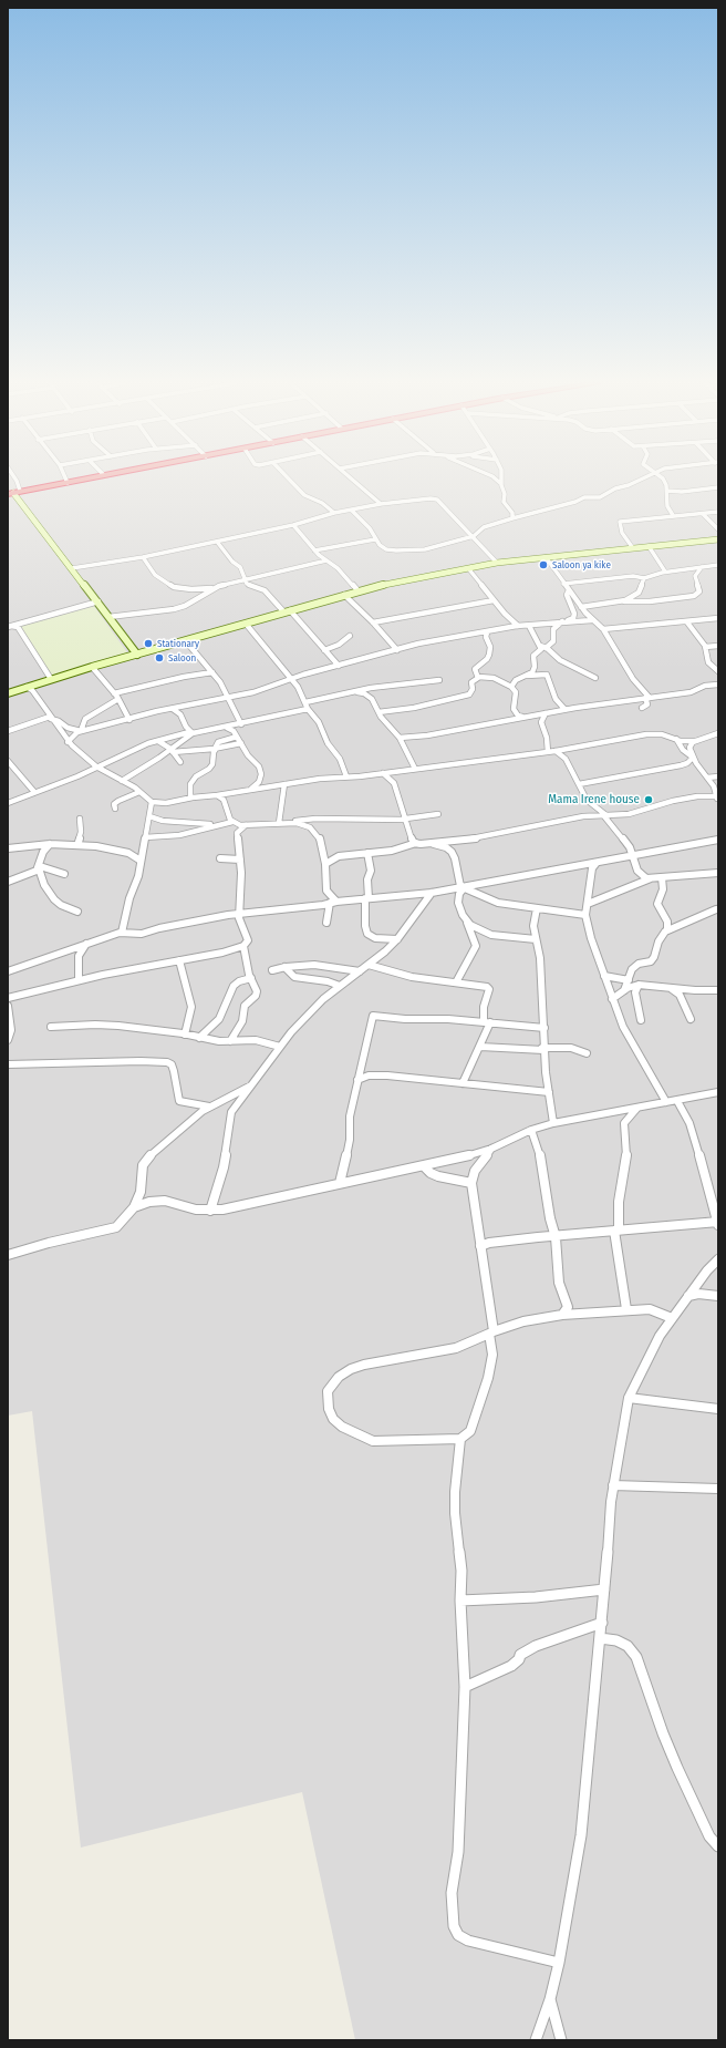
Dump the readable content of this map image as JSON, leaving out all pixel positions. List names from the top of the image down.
{
  "places": [
    "Saloon ya kike",
    "Stationary",
    "Saloon",
    "Mama Irene house"
  ]
}
